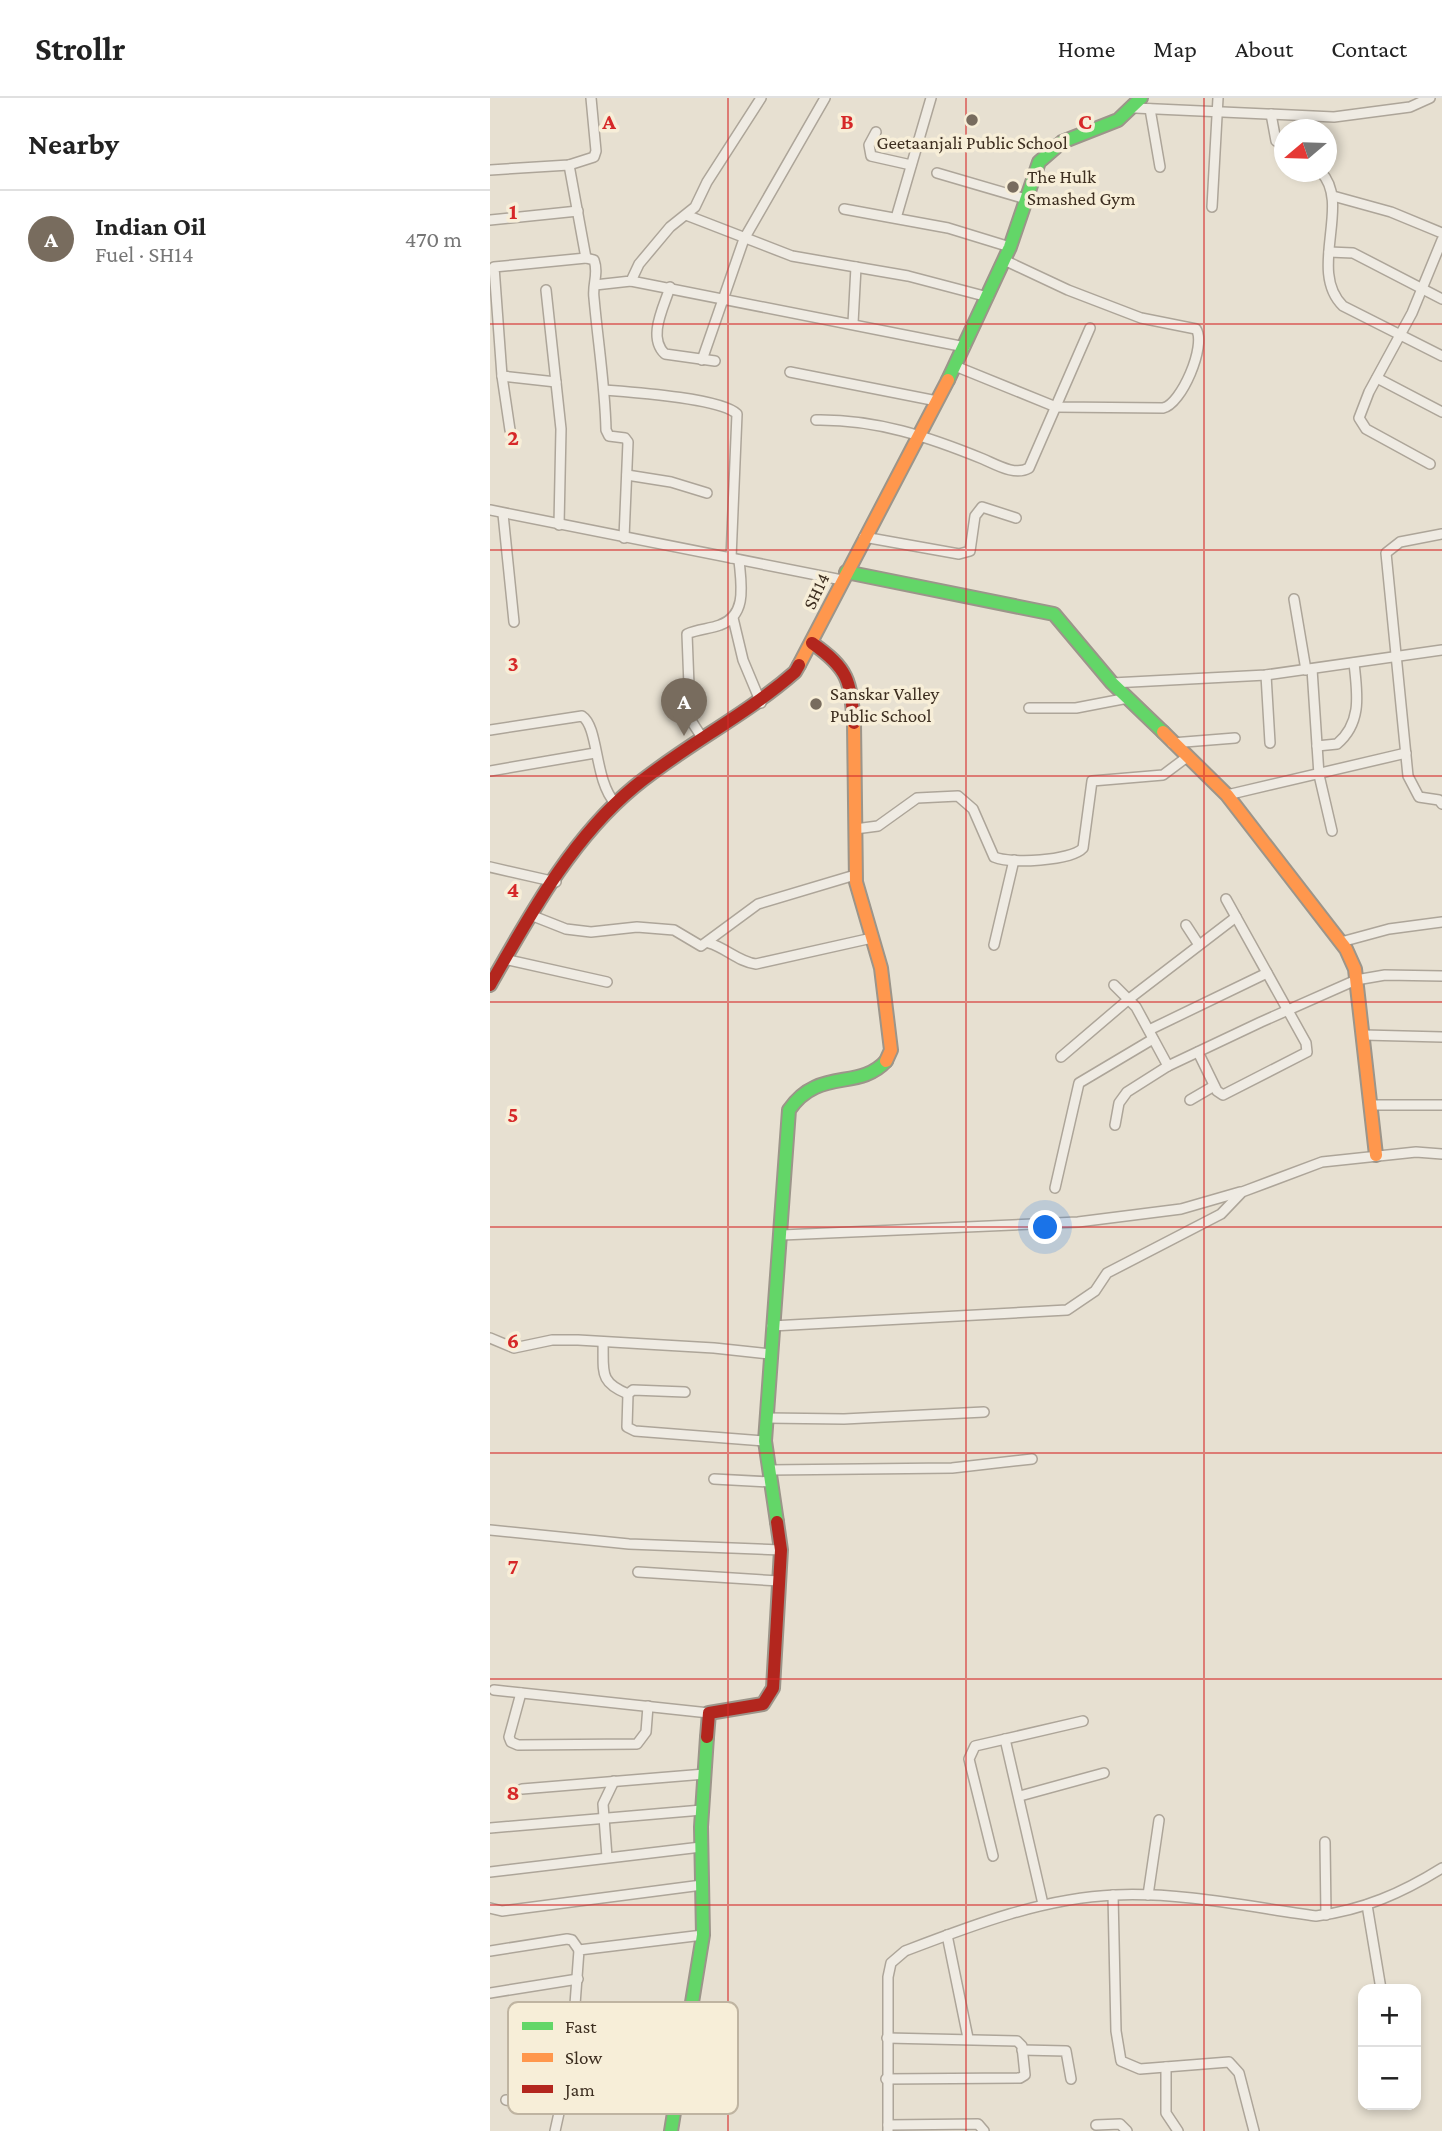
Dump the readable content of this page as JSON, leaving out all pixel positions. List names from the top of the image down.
{
  "streets": {
    "street": ["SH14"]
  },
  "places": ["Geetaanjali Public School", "The Hulk Smashed Gym", "Sanskar Valley Public School"],
  "legend": ["Fast", "Slow", "Jam"],
  "north": "left",
  "page": {
    "header": "Strollr",
    "nav": [
      "Home",
      "Map",
      "About",
      "Contact"
    ],
    "heading": "Nearby",
    "list": [
      {
        "mark": "A",
        "name": "Indian Oil",
        "note": "Fuel · SH14",
        "value": "470 m"
      }
    ],
    "pins": "A",
    "map_buttons": ["+", "−"]
  },
  "grid": {
    "columns": ["A", "B", "C"],
    "rows": [
      "1",
      "2",
      "3",
      "4",
      "5",
      "6",
      "7",
      "8"
    ]
  }
}
